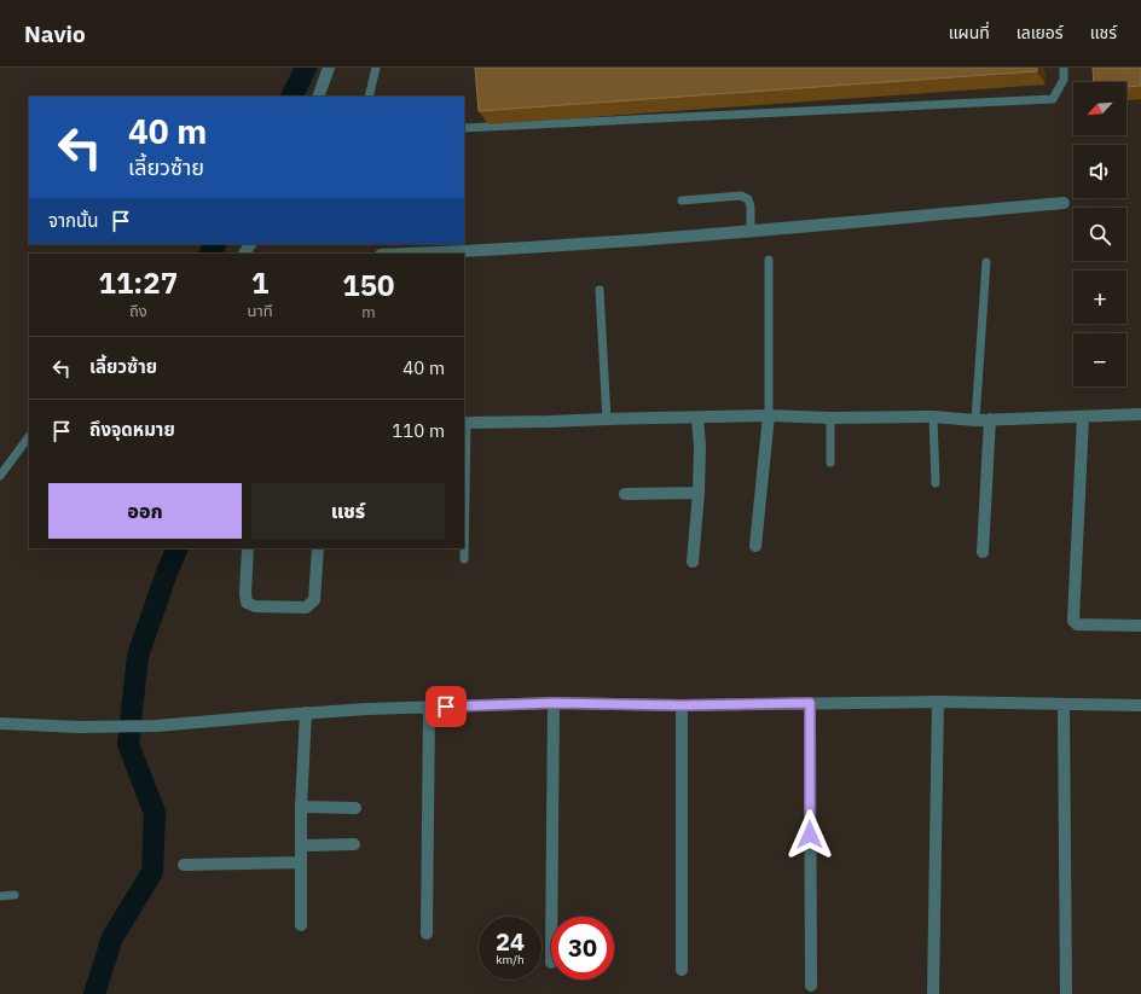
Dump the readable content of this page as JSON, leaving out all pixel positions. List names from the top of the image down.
{
  "north": "bottom left",
  "page": {
    "header": "Navio",
    "nav": ["แผนที่", "เลเยอร์", "แชร์"],
    "map_buttons": ["+", "−"],
    "turn": ["40 m", "เลี้ยวซ้าย"],
    "then": "จากนั้น",
    "eta": [
      "11:27",
      "ถึง",
      "1",
      "นาที",
      "150",
      "m"
    ],
    "list": [
      {
        "name": "เลี้ยวซ้าย",
        "value": "40 m"
      },
      {
        "name": "ถึงจุดหมาย",
        "value": "110 m"
      }
    ],
    "buttons": ["ออก", "แชร์"],
    "speed": "24 km/h",
    "limit": "30"
  }
}
